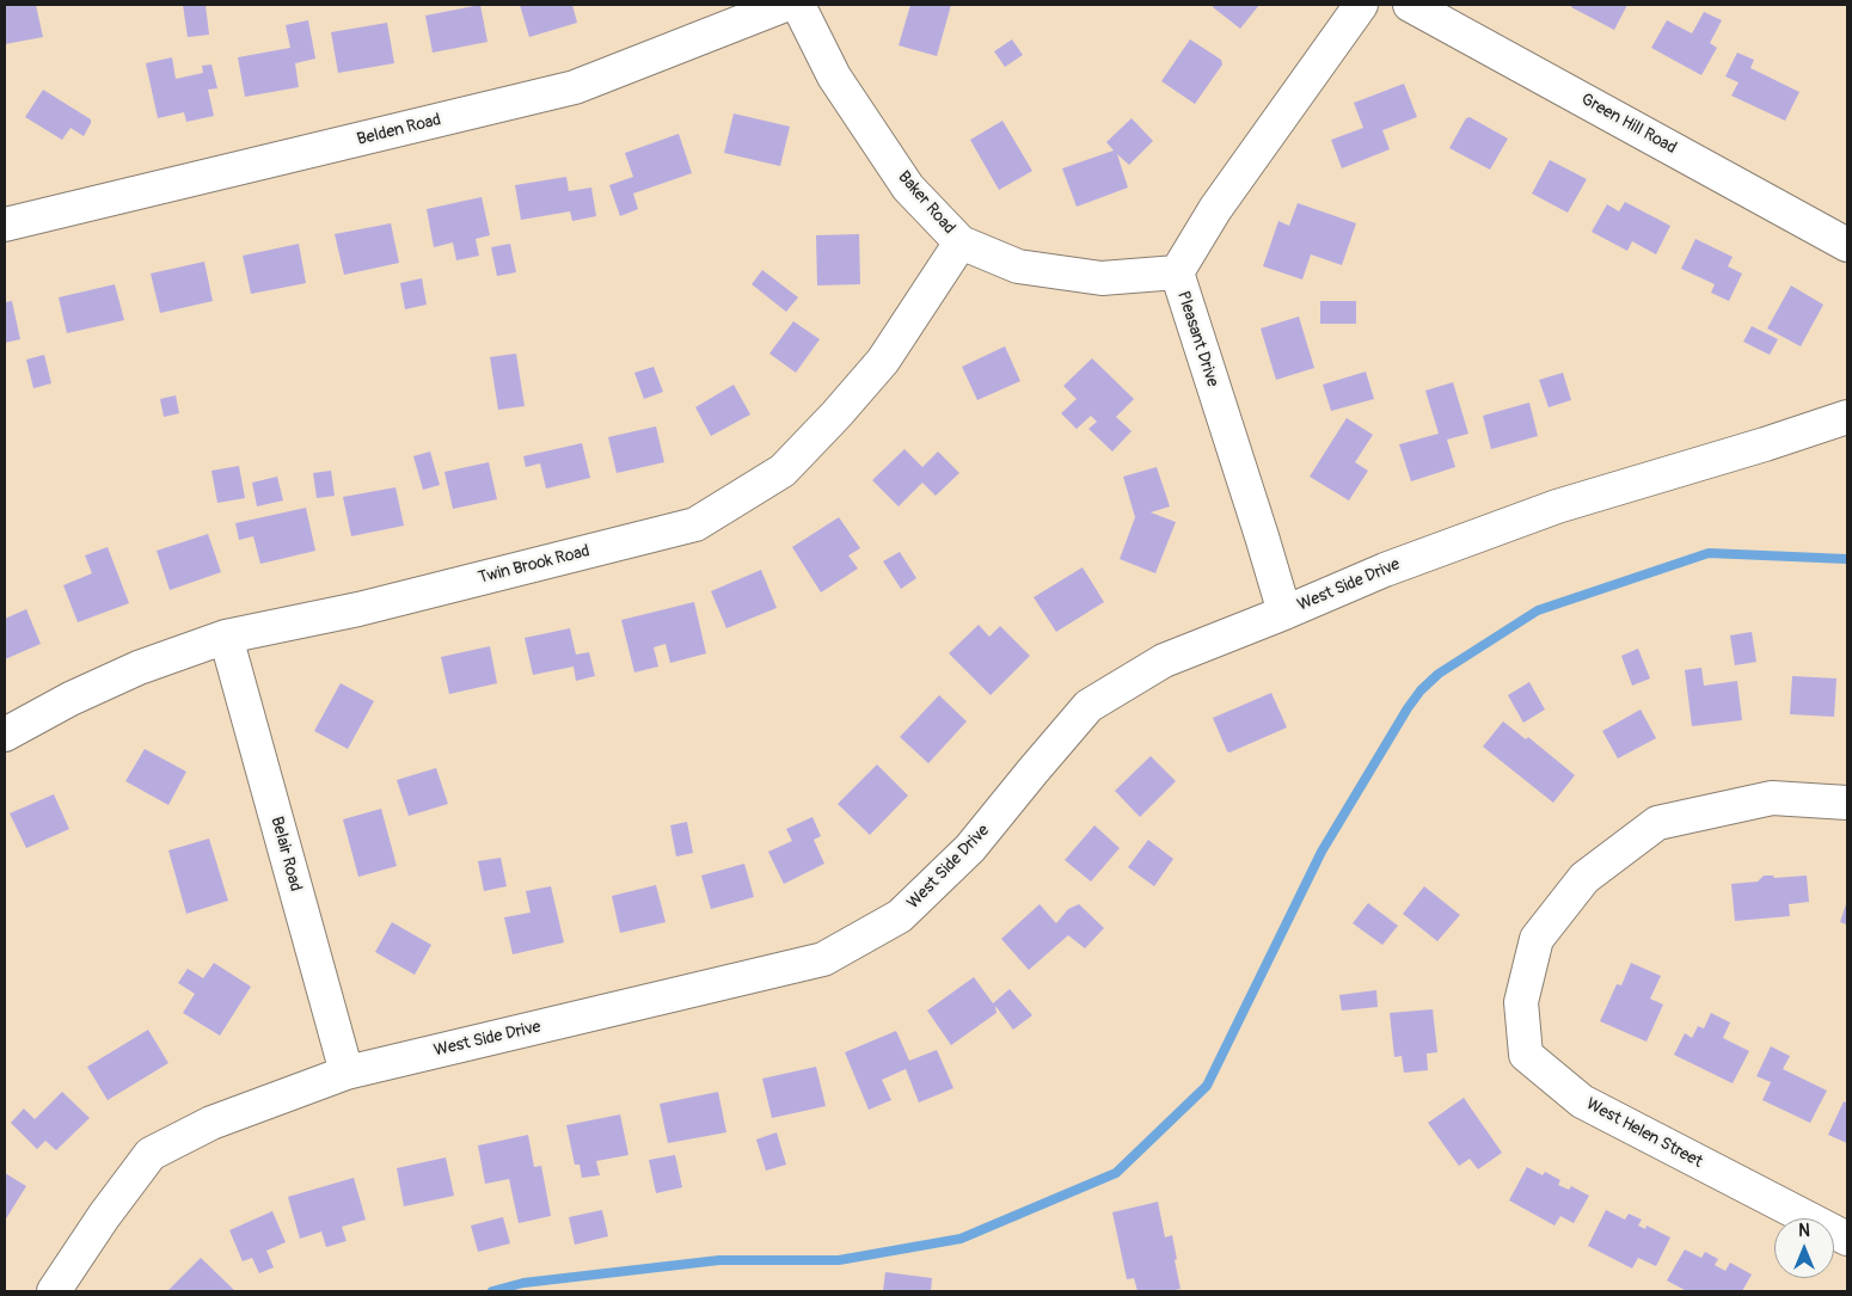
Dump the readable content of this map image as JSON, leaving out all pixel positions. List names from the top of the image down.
{
  "streets": {
    "street": [
      "Green Hill Road",
      "Belden Road",
      "Baker Road",
      "Pleasant Drive",
      "Twin Brook Road",
      "West Side Drive",
      "Belair Road",
      "West Helen Street"
    ]
  },
  "crossings": [
    ["Baker Road", "Pleasant Drive"],
    ["Baker Road", "Twin Brook Road"],
    ["Pleasant Drive", "West Side Drive"],
    ["Twin Brook Road", "Belair Road"],
    ["West Side Drive", "Belair Road"]
  ],
  "north": "top"
}
